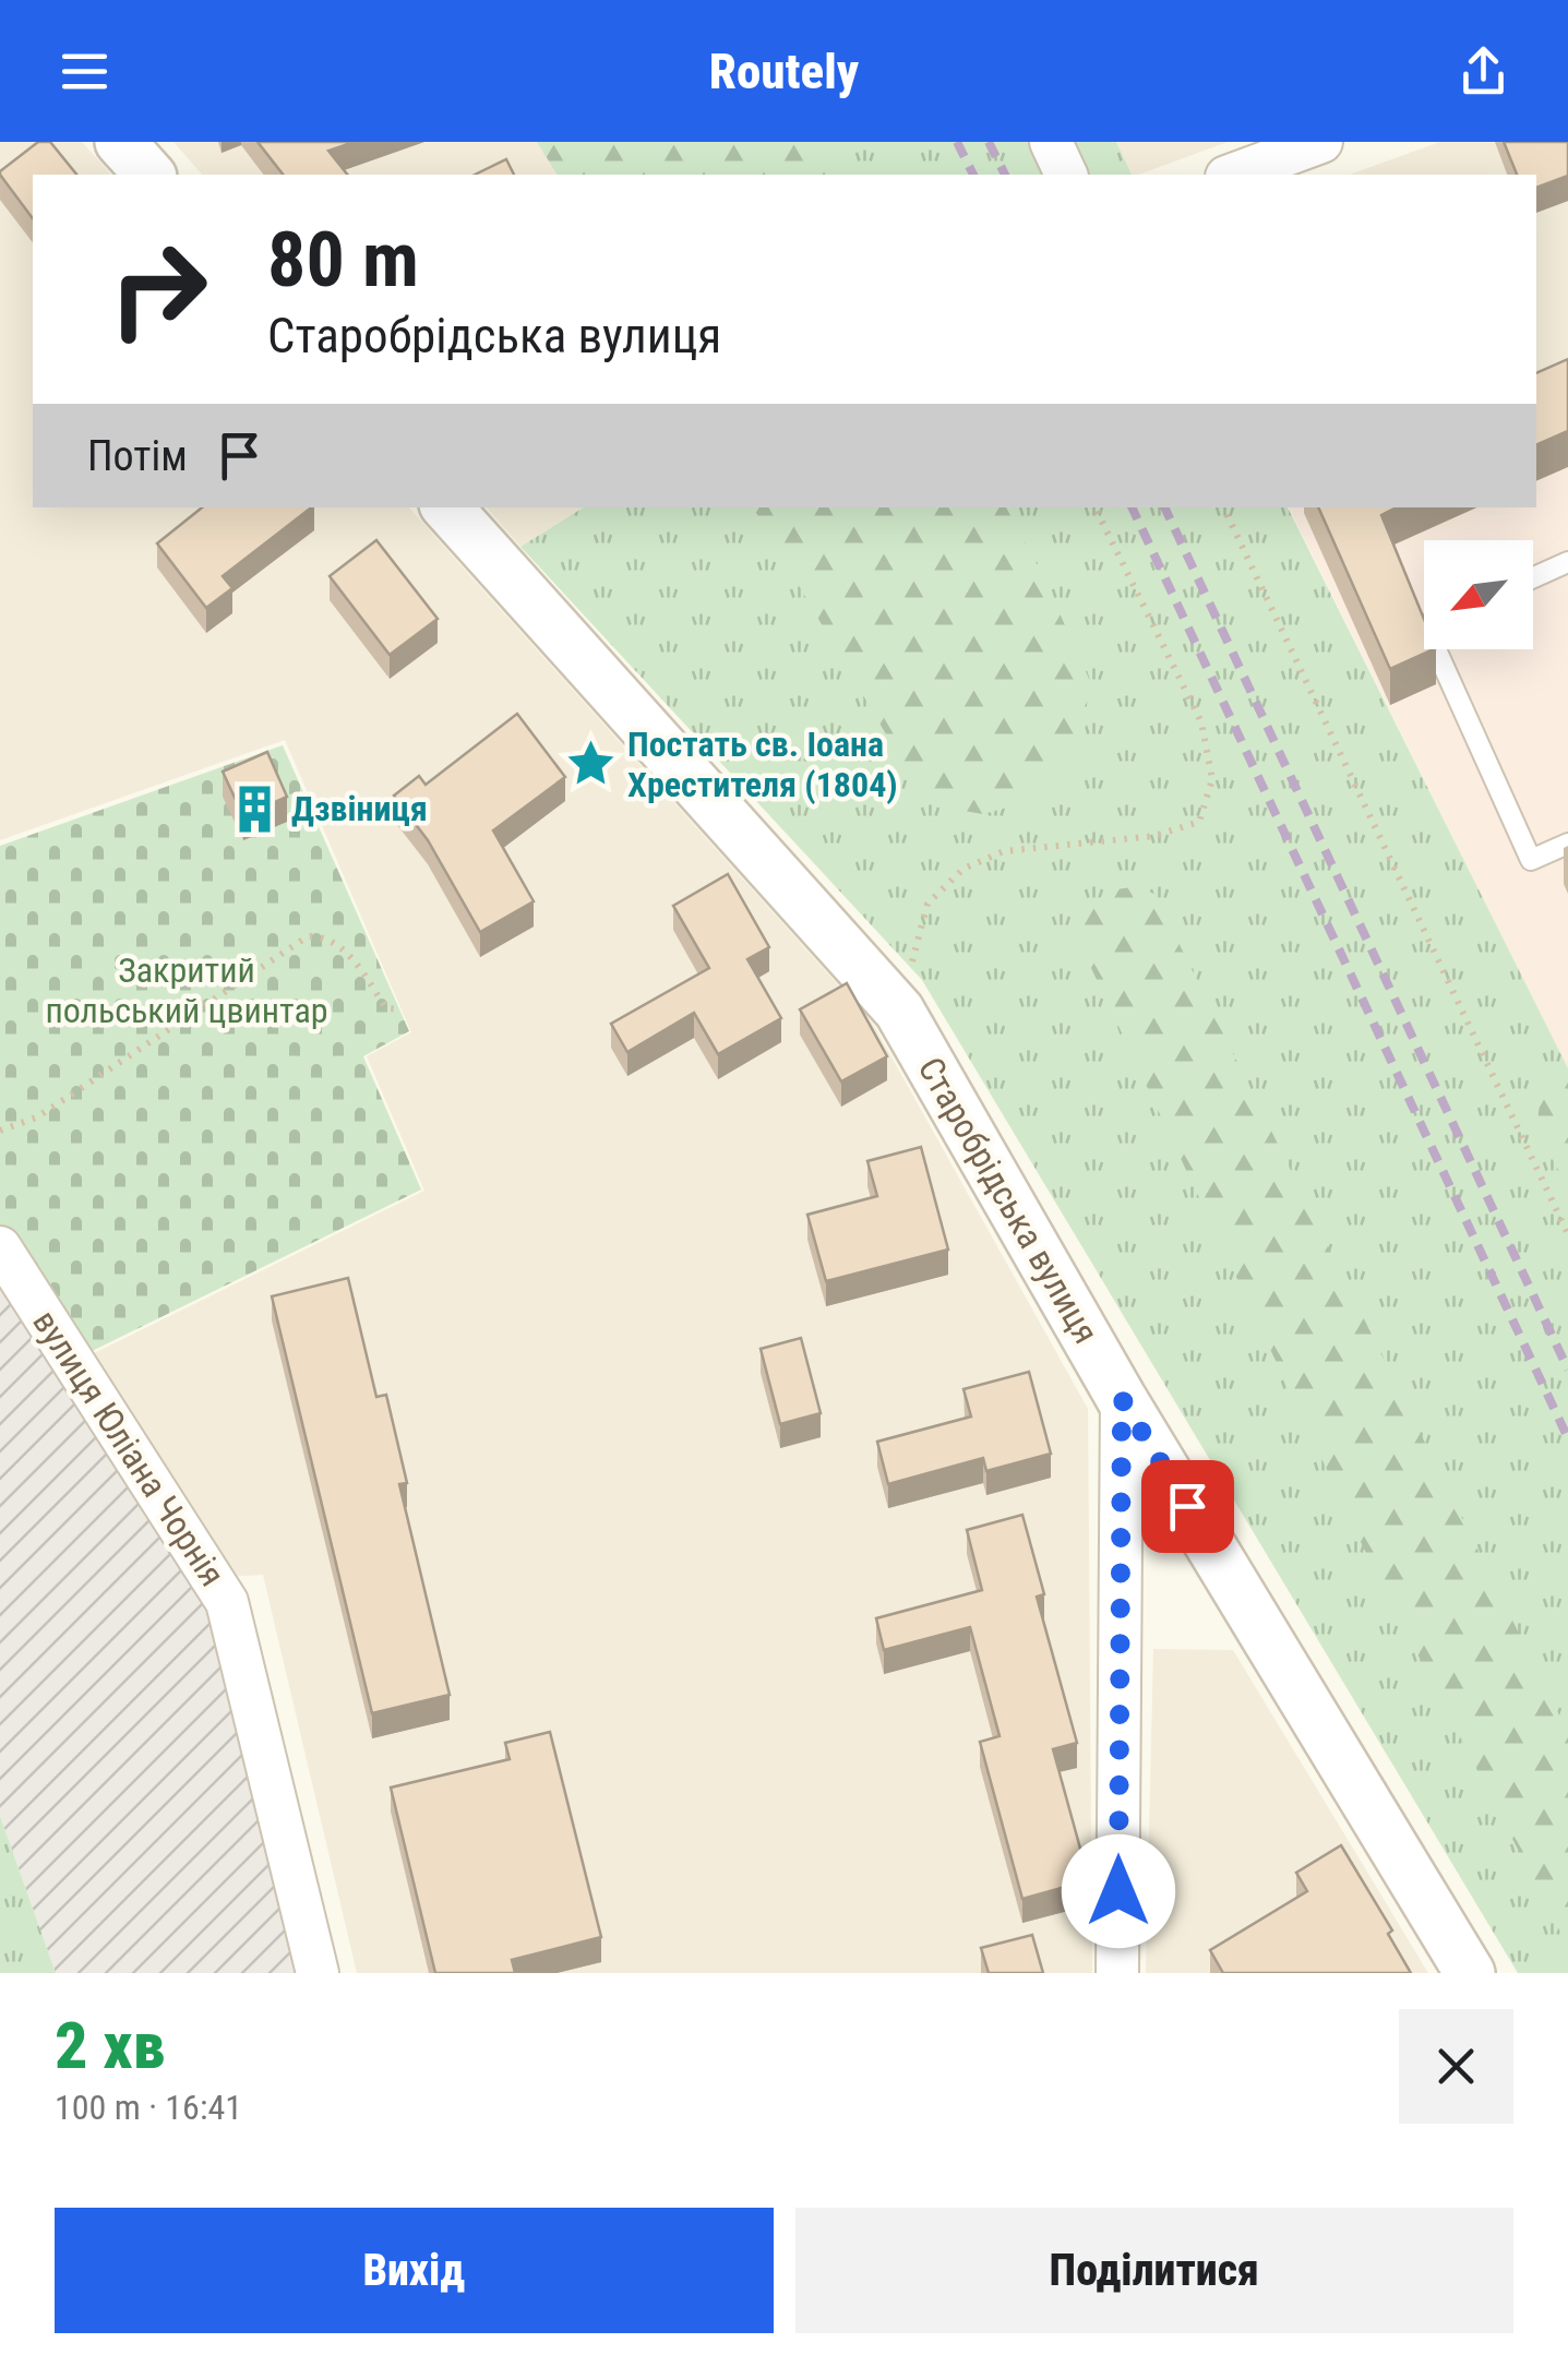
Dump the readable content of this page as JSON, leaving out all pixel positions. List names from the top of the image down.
{
  "streets": {
    "street": ["Старобрідська вулиця", "вулиця Юліана Чорнія"]
  },
  "parks": ["Закритий польський цвинтар"],
  "places": {
    "place": ["Постать св. Іоана Хрестителя (1804)"],
    "building": ["Дзвіниця"]
  },
  "north": "bottom left",
  "page": {
    "header": "Routely",
    "turn": ["80 m", "Старобрідська вулиця"],
    "then": "Потім",
    "heading": ["2 хв", "100 m · 16:41"],
    "buttons": ["Вихід", "Поділитися"]
  }
}
